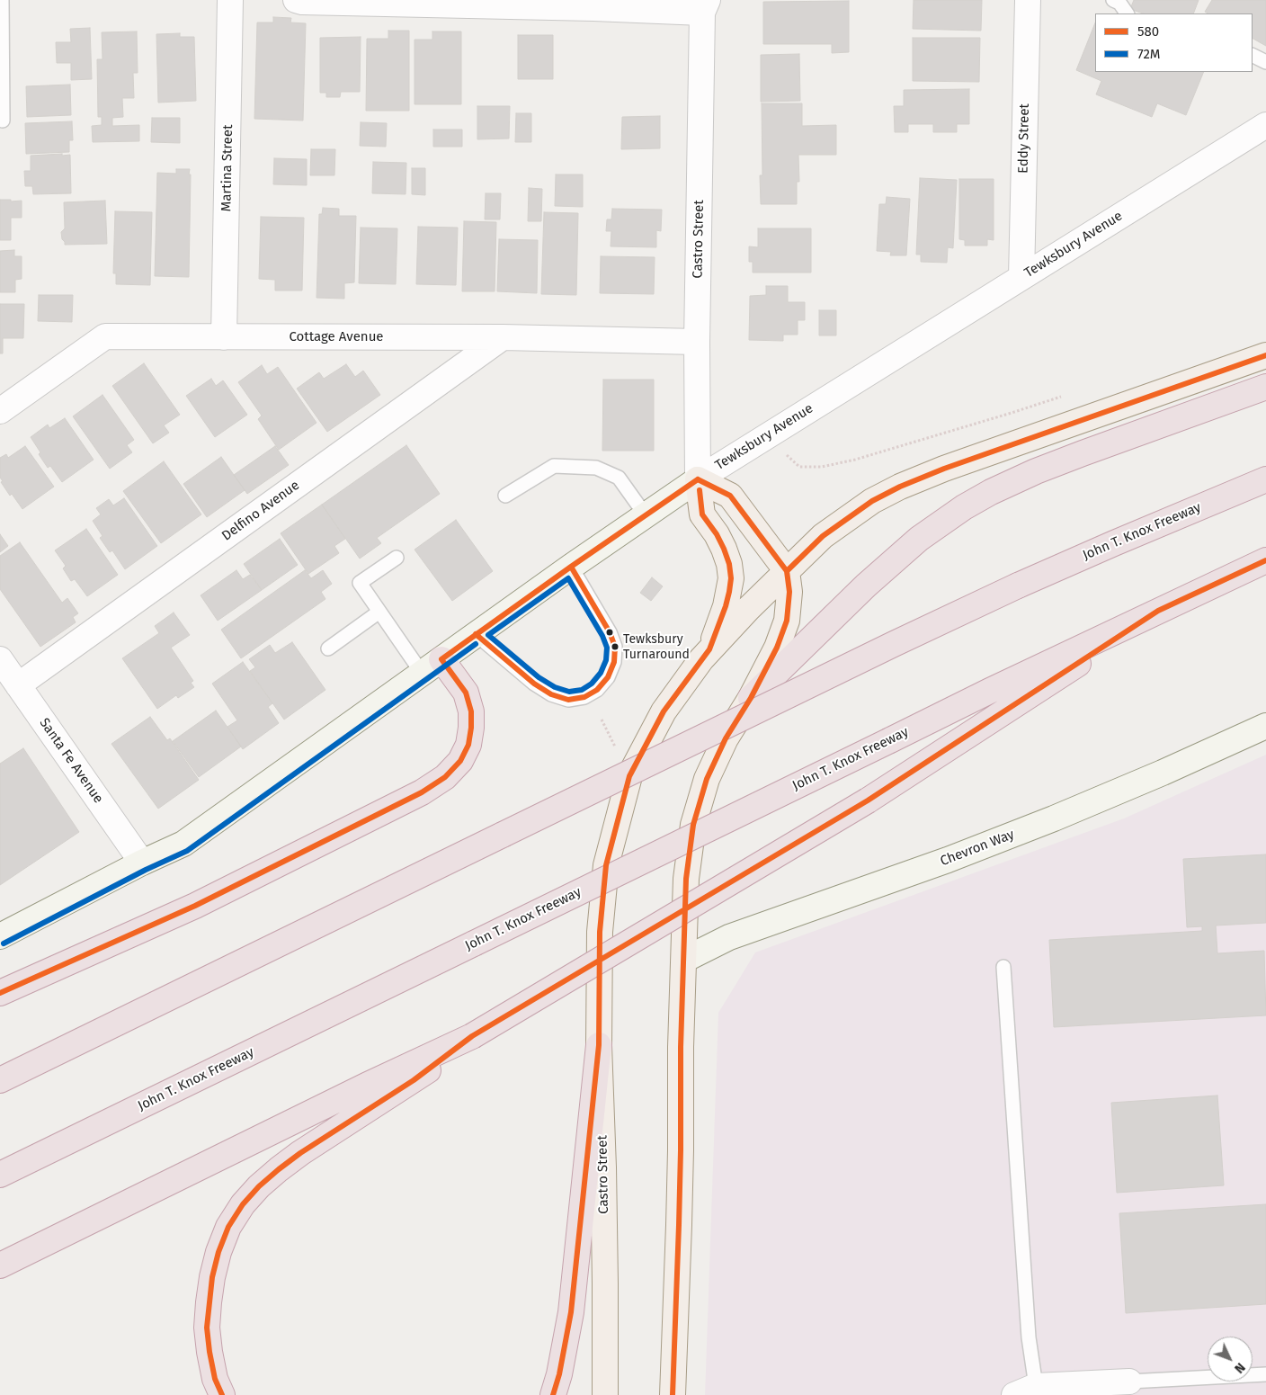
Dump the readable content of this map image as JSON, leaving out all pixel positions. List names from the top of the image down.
{
  "streets": {
    "highway": ["John T. Knox Freeway"],
    "main road": ["Castro Street"],
    "street": [
      "Eddy Street",
      "Martina Street",
      "Tewksbury Avenue",
      "Cottage Avenue",
      "Delfino Avenue",
      "Santa Fe Avenue",
      "Chevron Way"
    ]
  },
  "crossings": [
    ["Eddy Street", "Tewksbury Avenue"],
    ["Martina Street", "Cottage Avenue"],
    ["Castro Street", "Tewksbury Avenue"],
    ["Castro Street", "Cottage Avenue"],
    ["Tewksbury Avenue", "Santa Fe Avenue"],
    ["Cottage Avenue", "Delfino Avenue"],
    ["Delfino Avenue", "Santa Fe Avenue"]
  ],
  "places": ["Tewksbury Turnaround"],
  "lines": ["transit line 580", "transit line 72M"],
  "legend": ["580", "72M"],
  "north": "bottom right"
}
